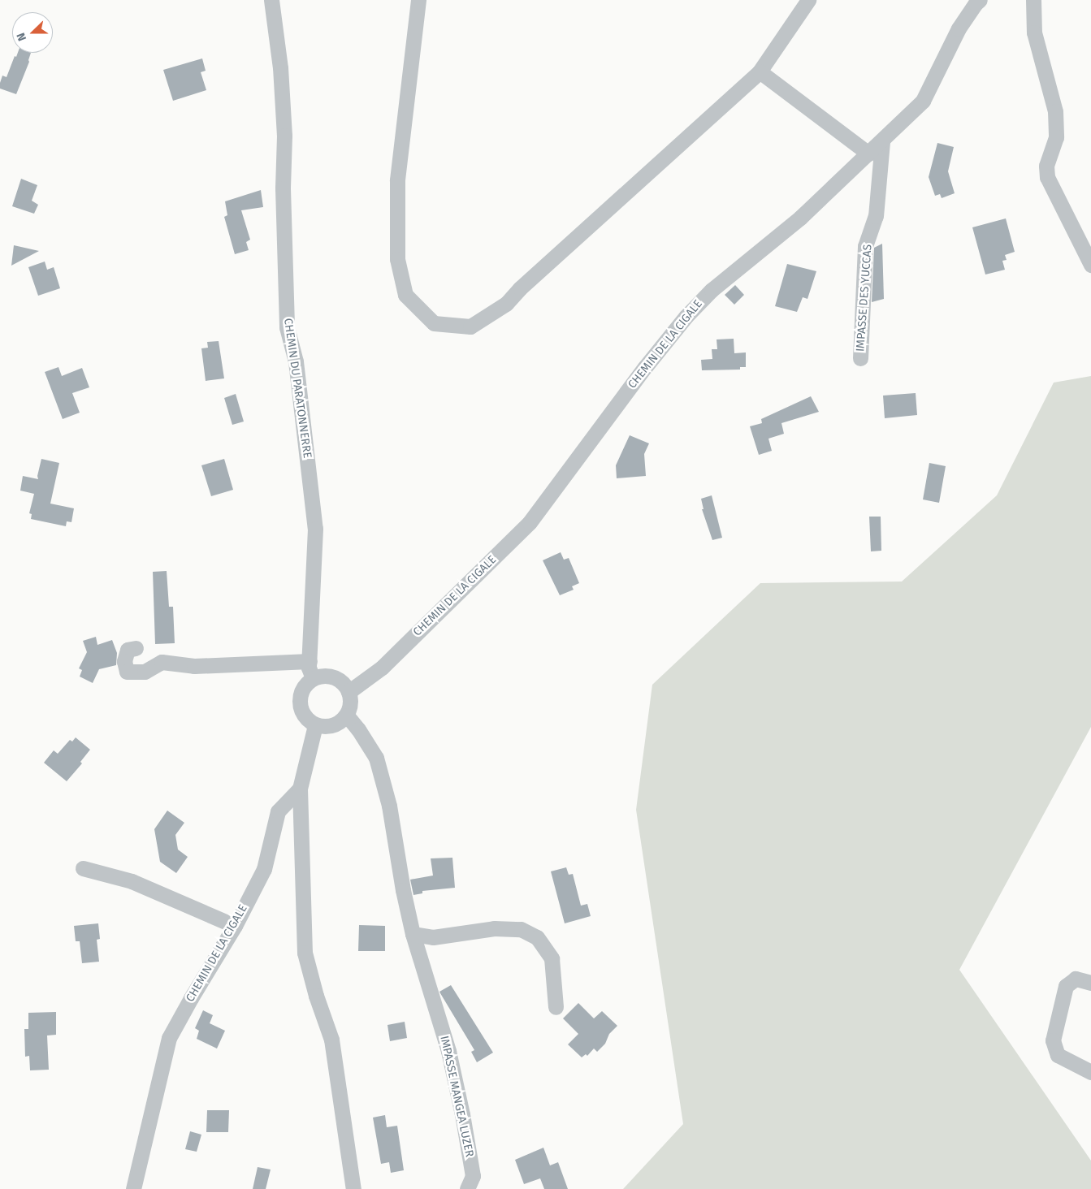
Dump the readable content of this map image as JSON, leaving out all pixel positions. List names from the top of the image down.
{
  "streets": {
    "street": [
      "IMPASSE DES YUCCAS",
      "CHEMIN DE LA CIGALE",
      "CHEMIN DU PARATONNERRE",
      "IMPASSE MANGEA LUZER"
    ]
  },
  "crossings": [
    ["IMPASSE DES YUCCAS", "CHEMIN DE LA CIGALE"],
    ["CHEMIN DE LA CIGALE", "CHEMIN DU PARATONNERRE"],
    ["CHEMIN DE LA CIGALE", "IMPASSE MANGEA LUZER"],
    ["CHEMIN DU PARATONNERRE", "IMPASSE MANGEA LUZER"]
  ],
  "north": "left"
}
